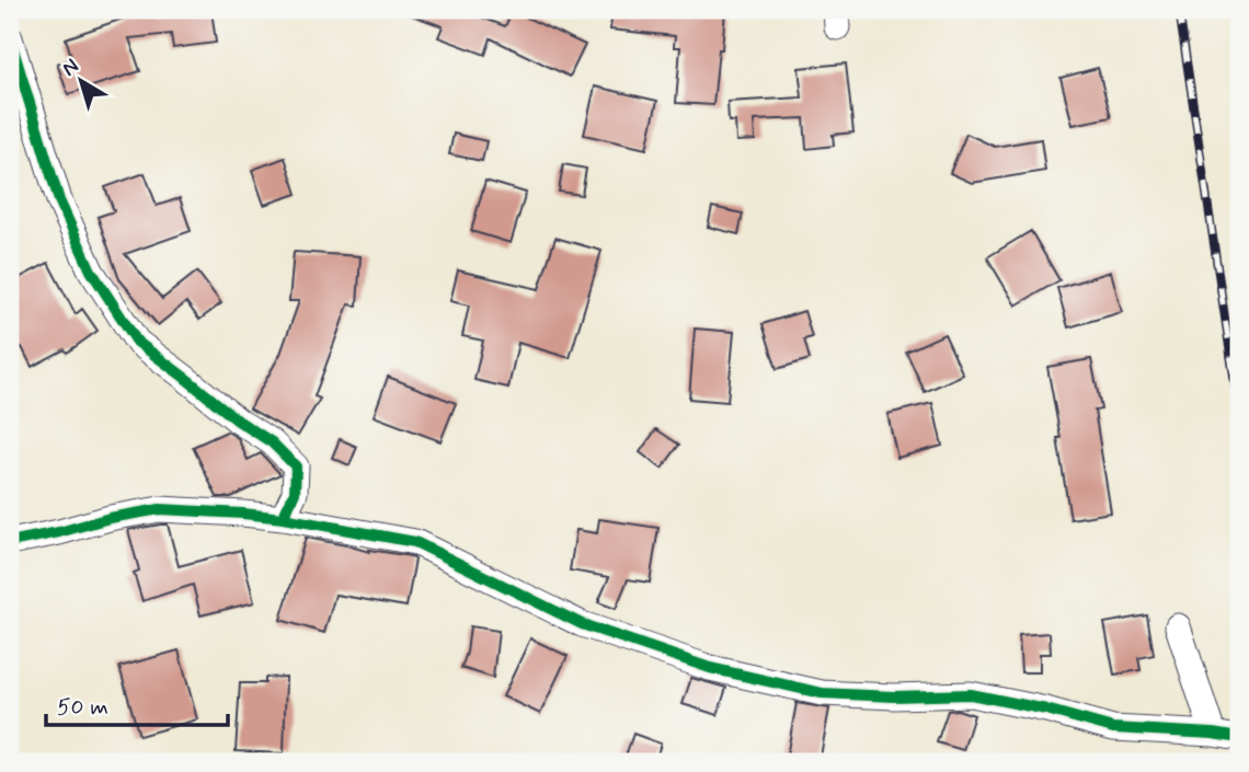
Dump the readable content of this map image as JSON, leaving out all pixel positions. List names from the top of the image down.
{
  "scale_bar": "50 m",
  "north": "top left"
}
